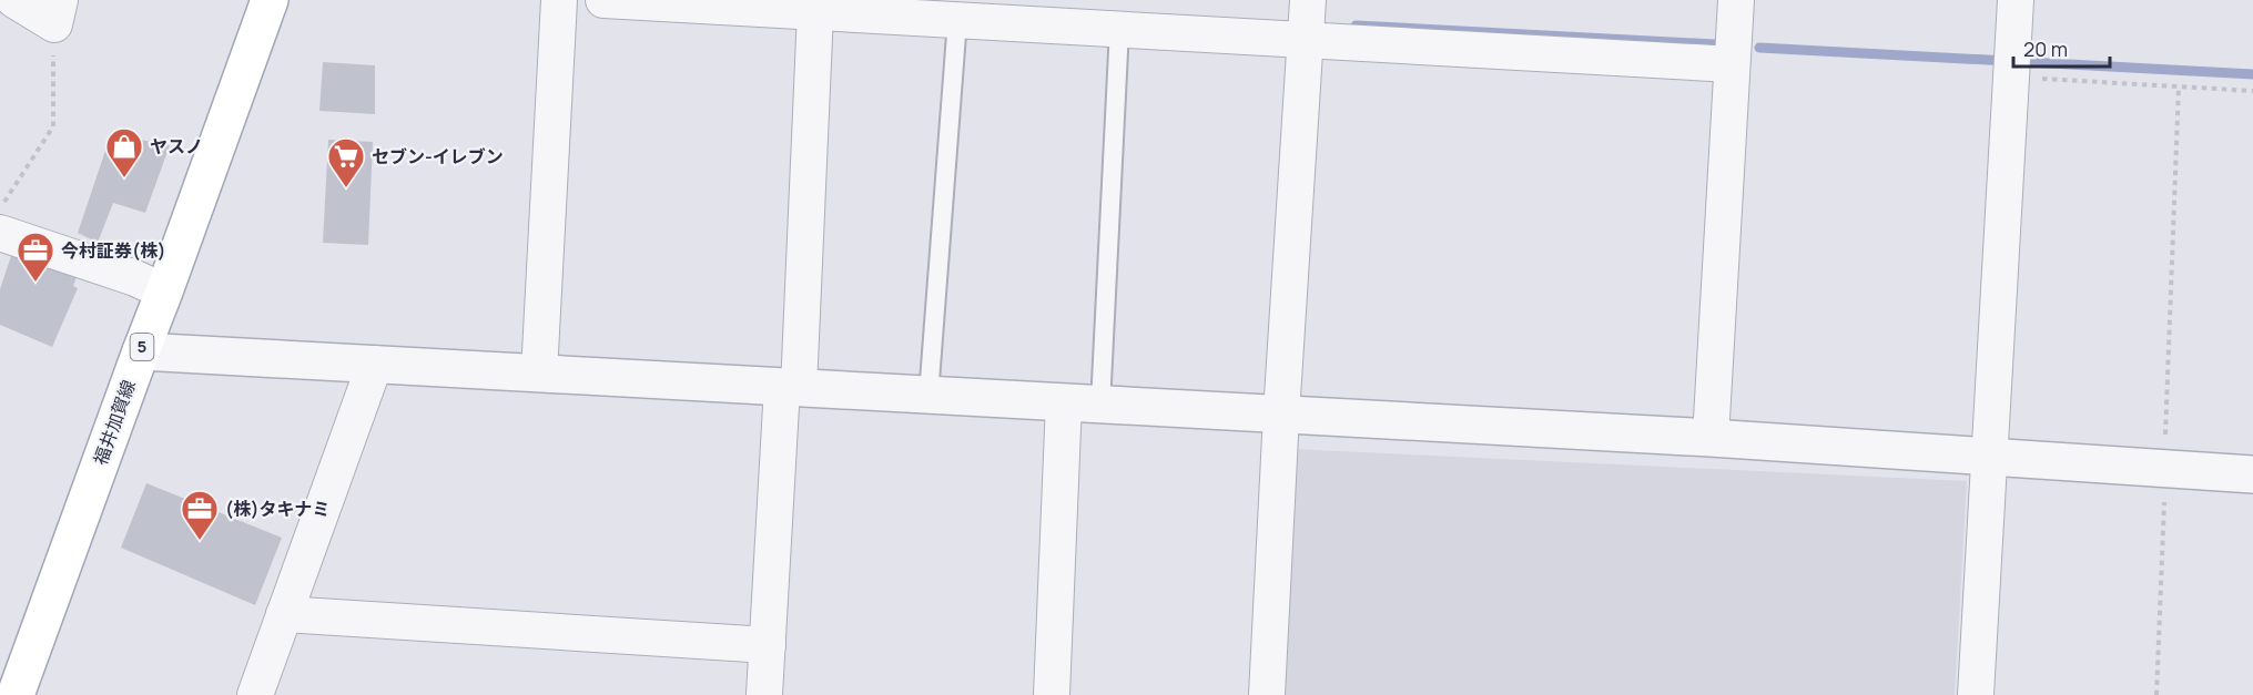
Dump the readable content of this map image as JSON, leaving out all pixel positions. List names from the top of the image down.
{
  "streets": {
    "main road": ["5", "福井加賀線"]
  },
  "places": {
    "shop": ["ヤスノ"],
    "supermarket": ["セブン-イレブン"],
    "office": ["今村証券(株)", "(株)タキナミ"]
  },
  "scale_bar": "20 m"
}
